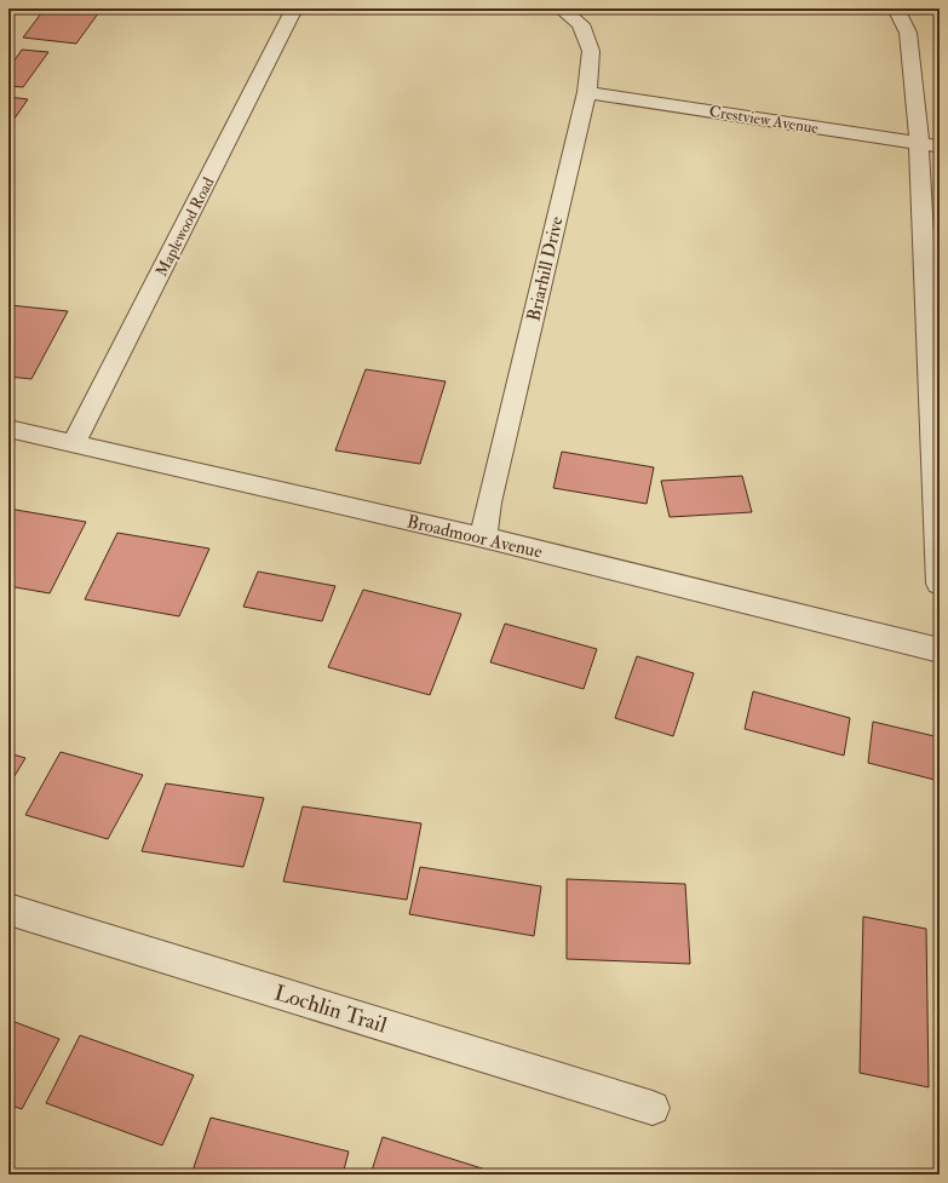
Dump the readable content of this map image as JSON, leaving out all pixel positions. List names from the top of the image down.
{
  "streets": {
    "street": [
      "Crestview Avenue",
      "Maplewood Road",
      "Briarhill Drive",
      "Broadmoor Avenue",
      "Lochlin Trail"
    ]
  },
  "crossings": [
    ["Crestview Avenue", "Briarhill Drive"],
    ["Maplewood Road", "Broadmoor Avenue"],
    ["Briarhill Drive", "Broadmoor Avenue"]
  ]
}
